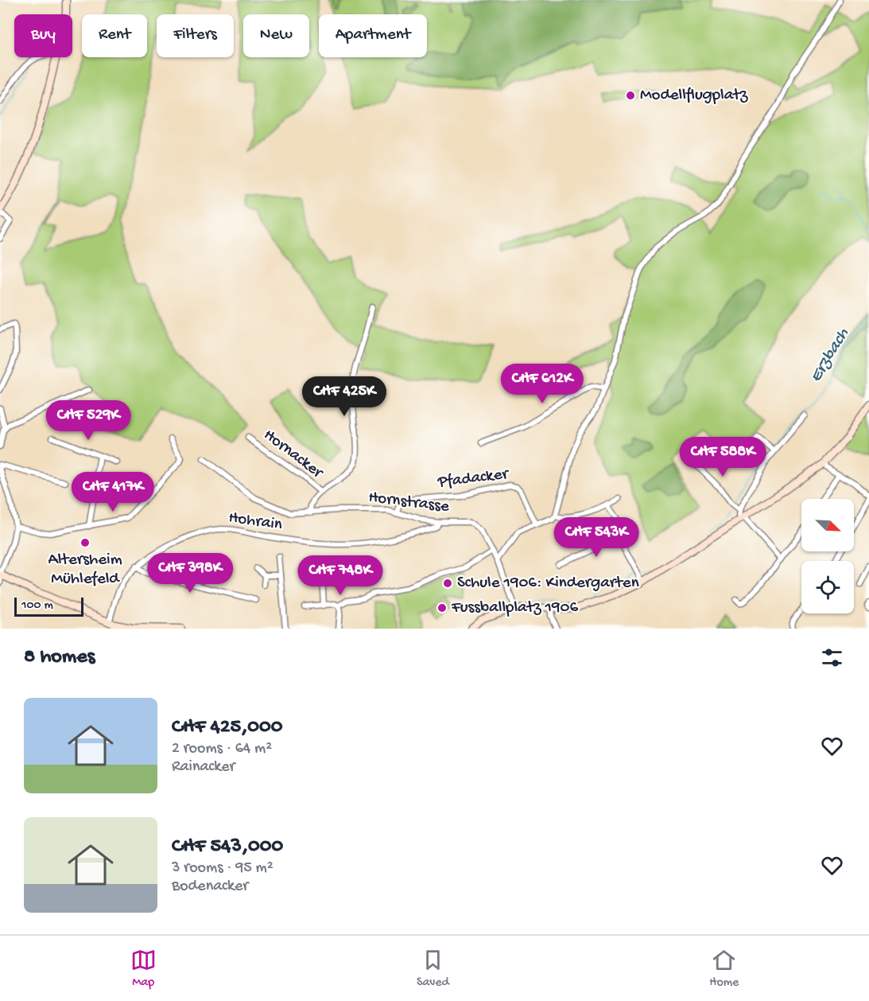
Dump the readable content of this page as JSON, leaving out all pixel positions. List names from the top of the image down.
{
  "streets": {
    "street": [
      "Hornacker",
      "Pfadacker",
      "Hornstrasse",
      "Hohrain"
    ]
  },
  "crossings": [
    ["Pfadacker", "Hornstrasse"],
    ["Hornstrasse", "Hohrain"]
  ],
  "water": ["Erzbach"],
  "places": [
    "Modellflugplatz",
    "Altersheim Mühlefeld",
    "Schule 1906: Kindergarten",
    "Fussballplatz 1906"
  ],
  "scale_bar": "100 m",
  "north": "bottom right",
  "page": {
    "chip": [
      "Buy",
      "Rent",
      "Filters",
      "New",
      "Apartment"
    ],
    "price": [
      "CHF 612K",
      "CHF 425K",
      "CHF 529K",
      "CHF 588K",
      "CHF 417K",
      "CHF 543K",
      "CHF 398K",
      "CHF 748K"
    ],
    "scale": "100 m",
    "heading": "8 homes",
    "list": [
      {
        "name": "CHF 425,000",
        "note": "2 rooms · 64 m² · Rainacker"
      },
      {
        "name": "CHF 543,000",
        "note": "3 rooms · 95 m² · Bodenacker"
      }
    ],
    "tabs": ["Map", "Saved", "Home"]
  }
}
